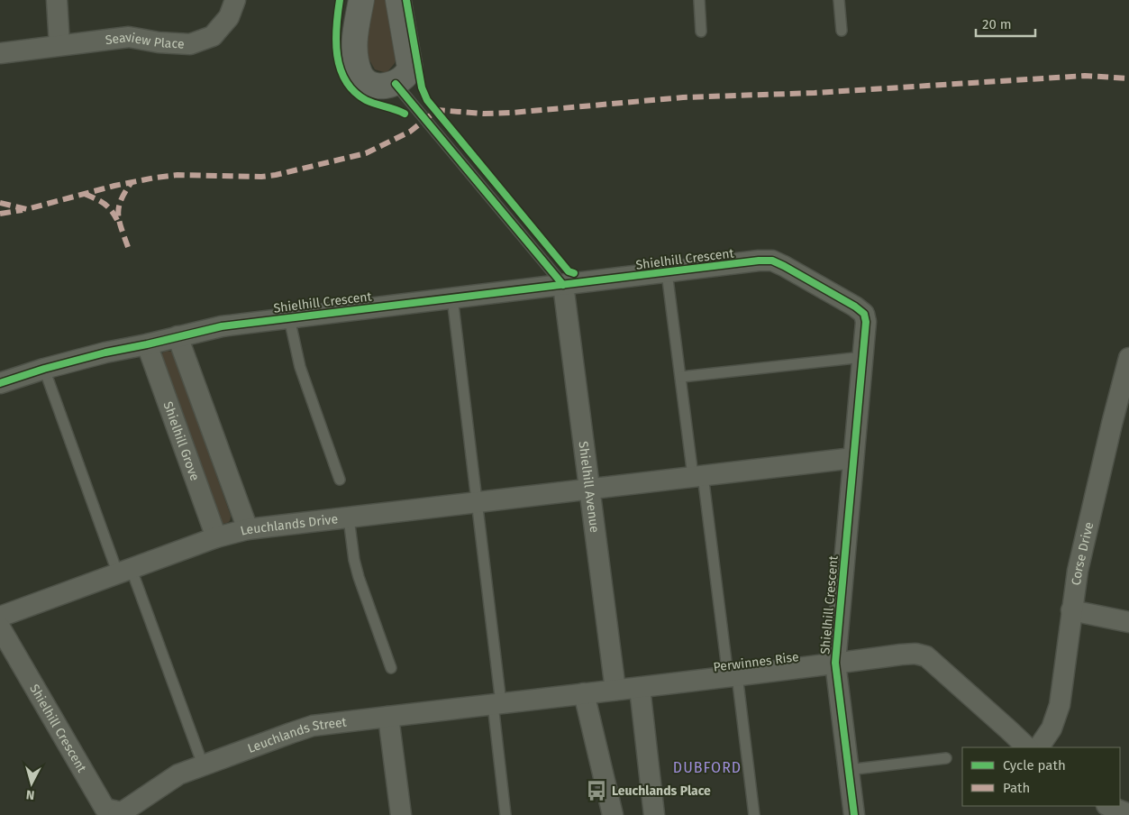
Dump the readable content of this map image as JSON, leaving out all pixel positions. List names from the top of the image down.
{
  "streets": {
    "street": [
      "Seaview Place",
      "Shielhill Crescent",
      "Shielhill Grove",
      "Shielhill Avenue",
      "Leuchlands Drive",
      "Corse Drive",
      "Perwinnes Rise",
      "Leuchlands Street"
    ]
  },
  "crossings": [
    ["Shielhill Crescent", "Shielhill Grove"],
    ["Shielhill Crescent", "Shielhill Avenue"],
    ["Shielhill Crescent", "Leuchlands Drive"],
    ["Shielhill Crescent", "Perwinnes Rise"],
    ["Shielhill Crescent", "Leuchlands Street"],
    ["Shielhill Grove", "Leuchlands Drive"],
    ["Shielhill Avenue", "Leuchlands Drive"],
    ["Shielhill Avenue", "Perwinnes Rise"],
    ["Perwinnes Rise", "Leuchlands Street"]
  ],
  "districts": ["DUBFORD"],
  "places": {
    "bus stop": ["Leuchlands Place"]
  },
  "legend": ["Cycle path", "Path"],
  "scale_bar": "20 m",
  "north": "bottom"
}
